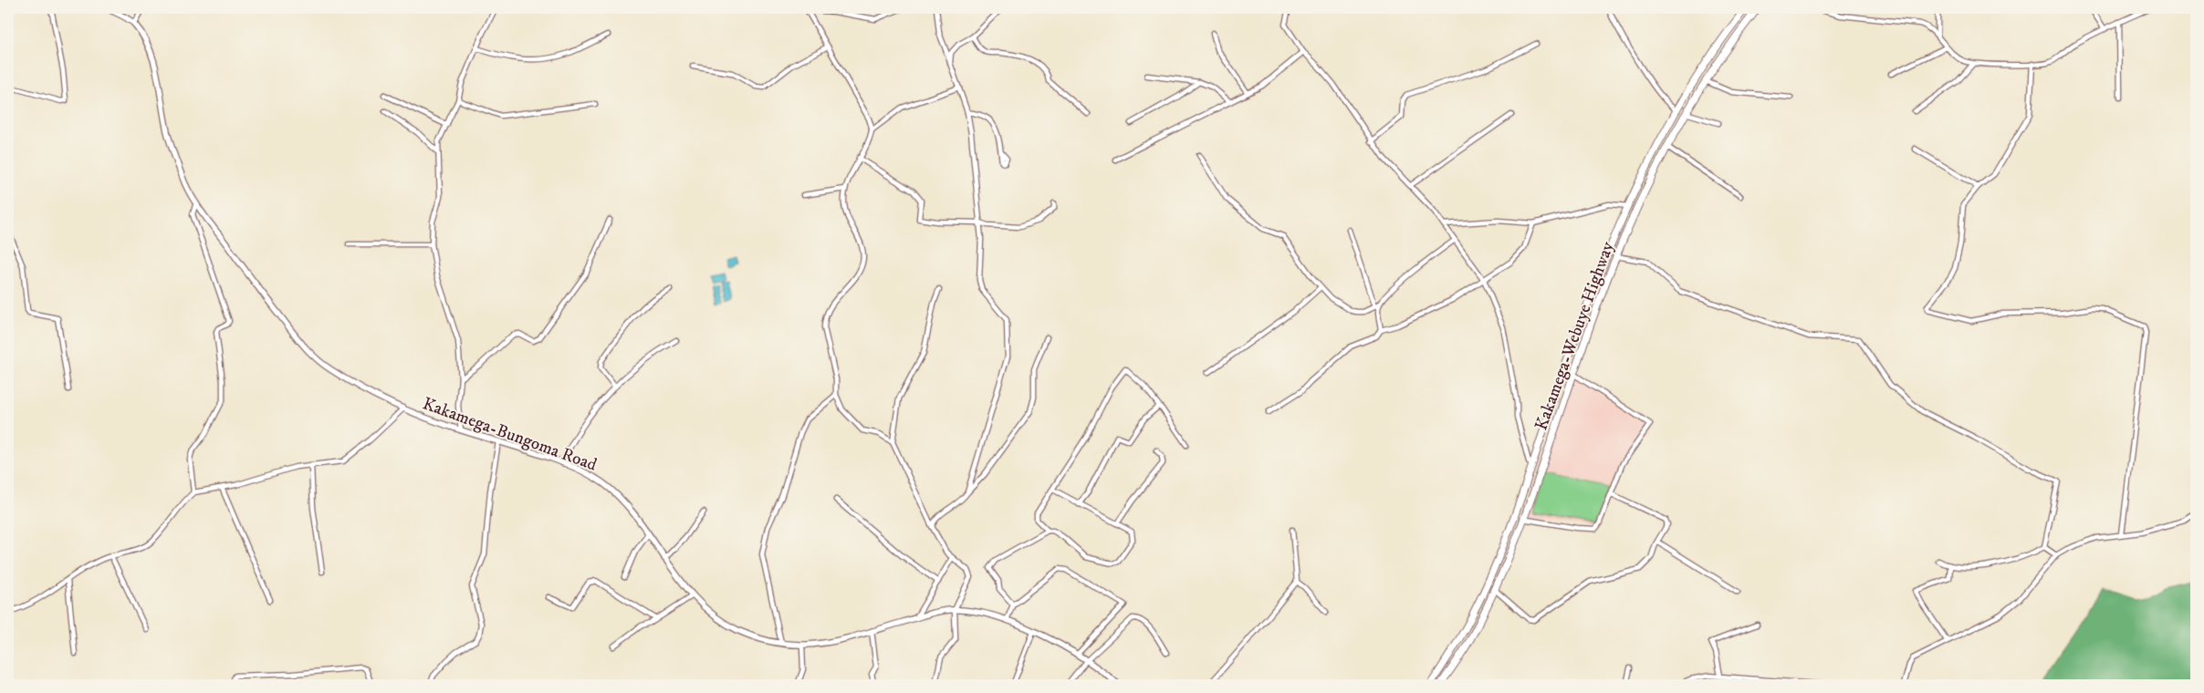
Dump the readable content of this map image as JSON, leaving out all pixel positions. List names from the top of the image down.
{
  "streets": {
    "highway": ["Kakamega-Webuye Highway"],
    "main road": ["Kakamega-Bungoma Road"]
  }
}
